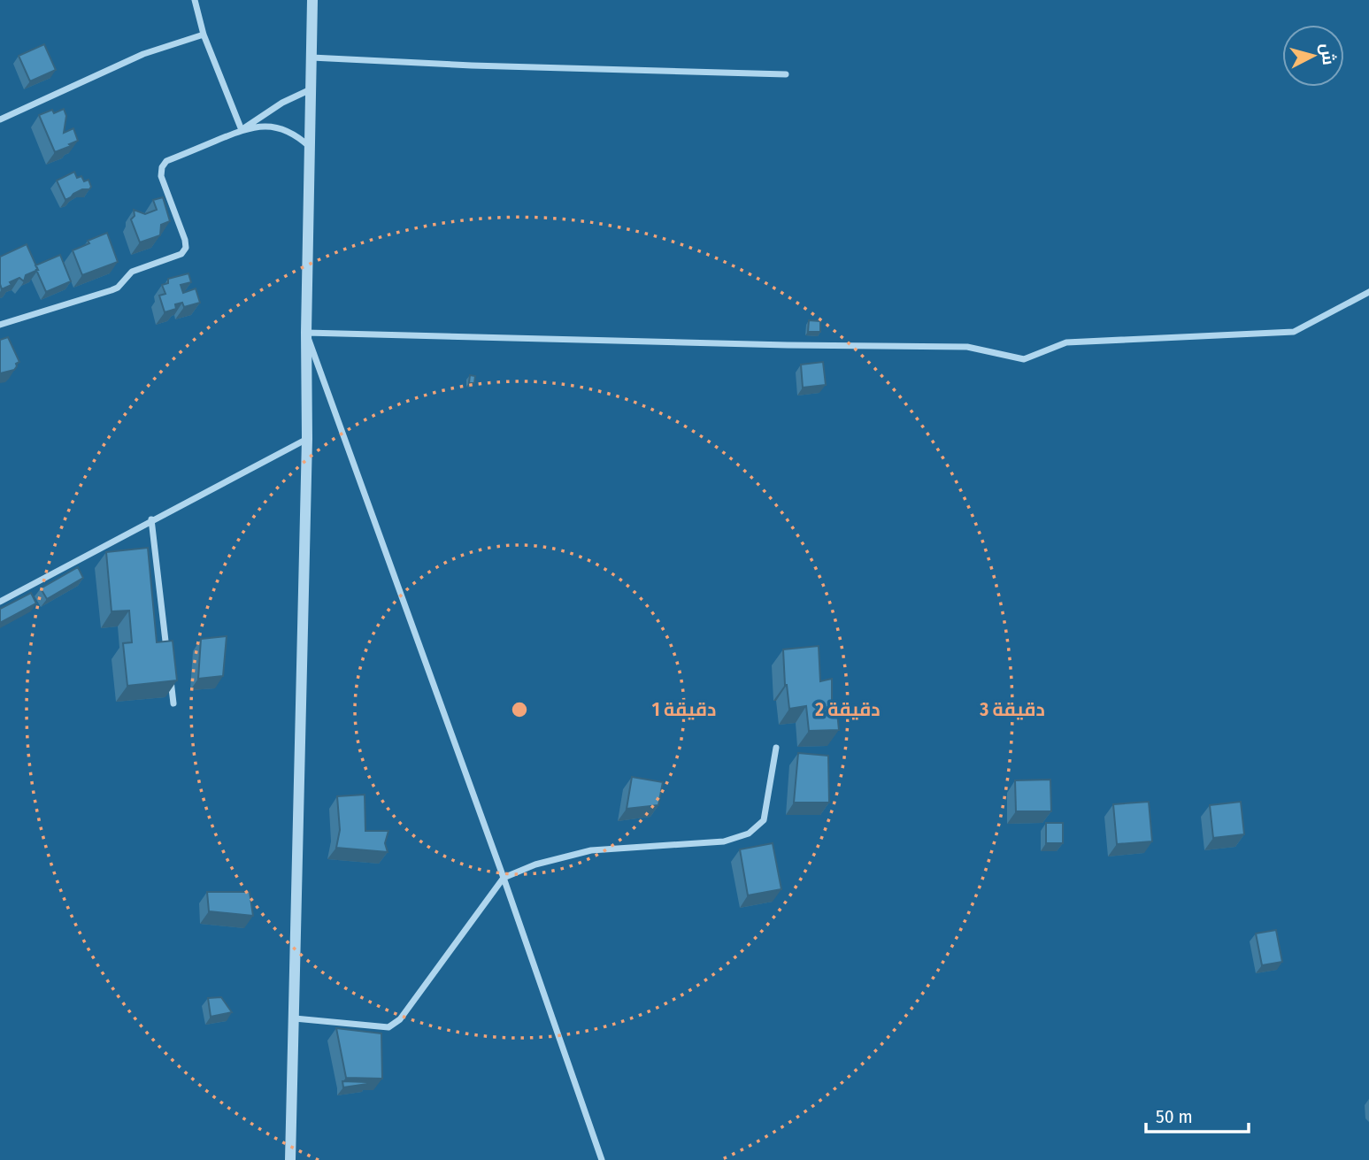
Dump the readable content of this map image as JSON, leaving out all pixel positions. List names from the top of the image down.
{
  "scale_bar": "50 m",
  "north": "right",
  "rings": ["1 دقيقة", "2 دقيقة", "3 دقيقة"]
}
